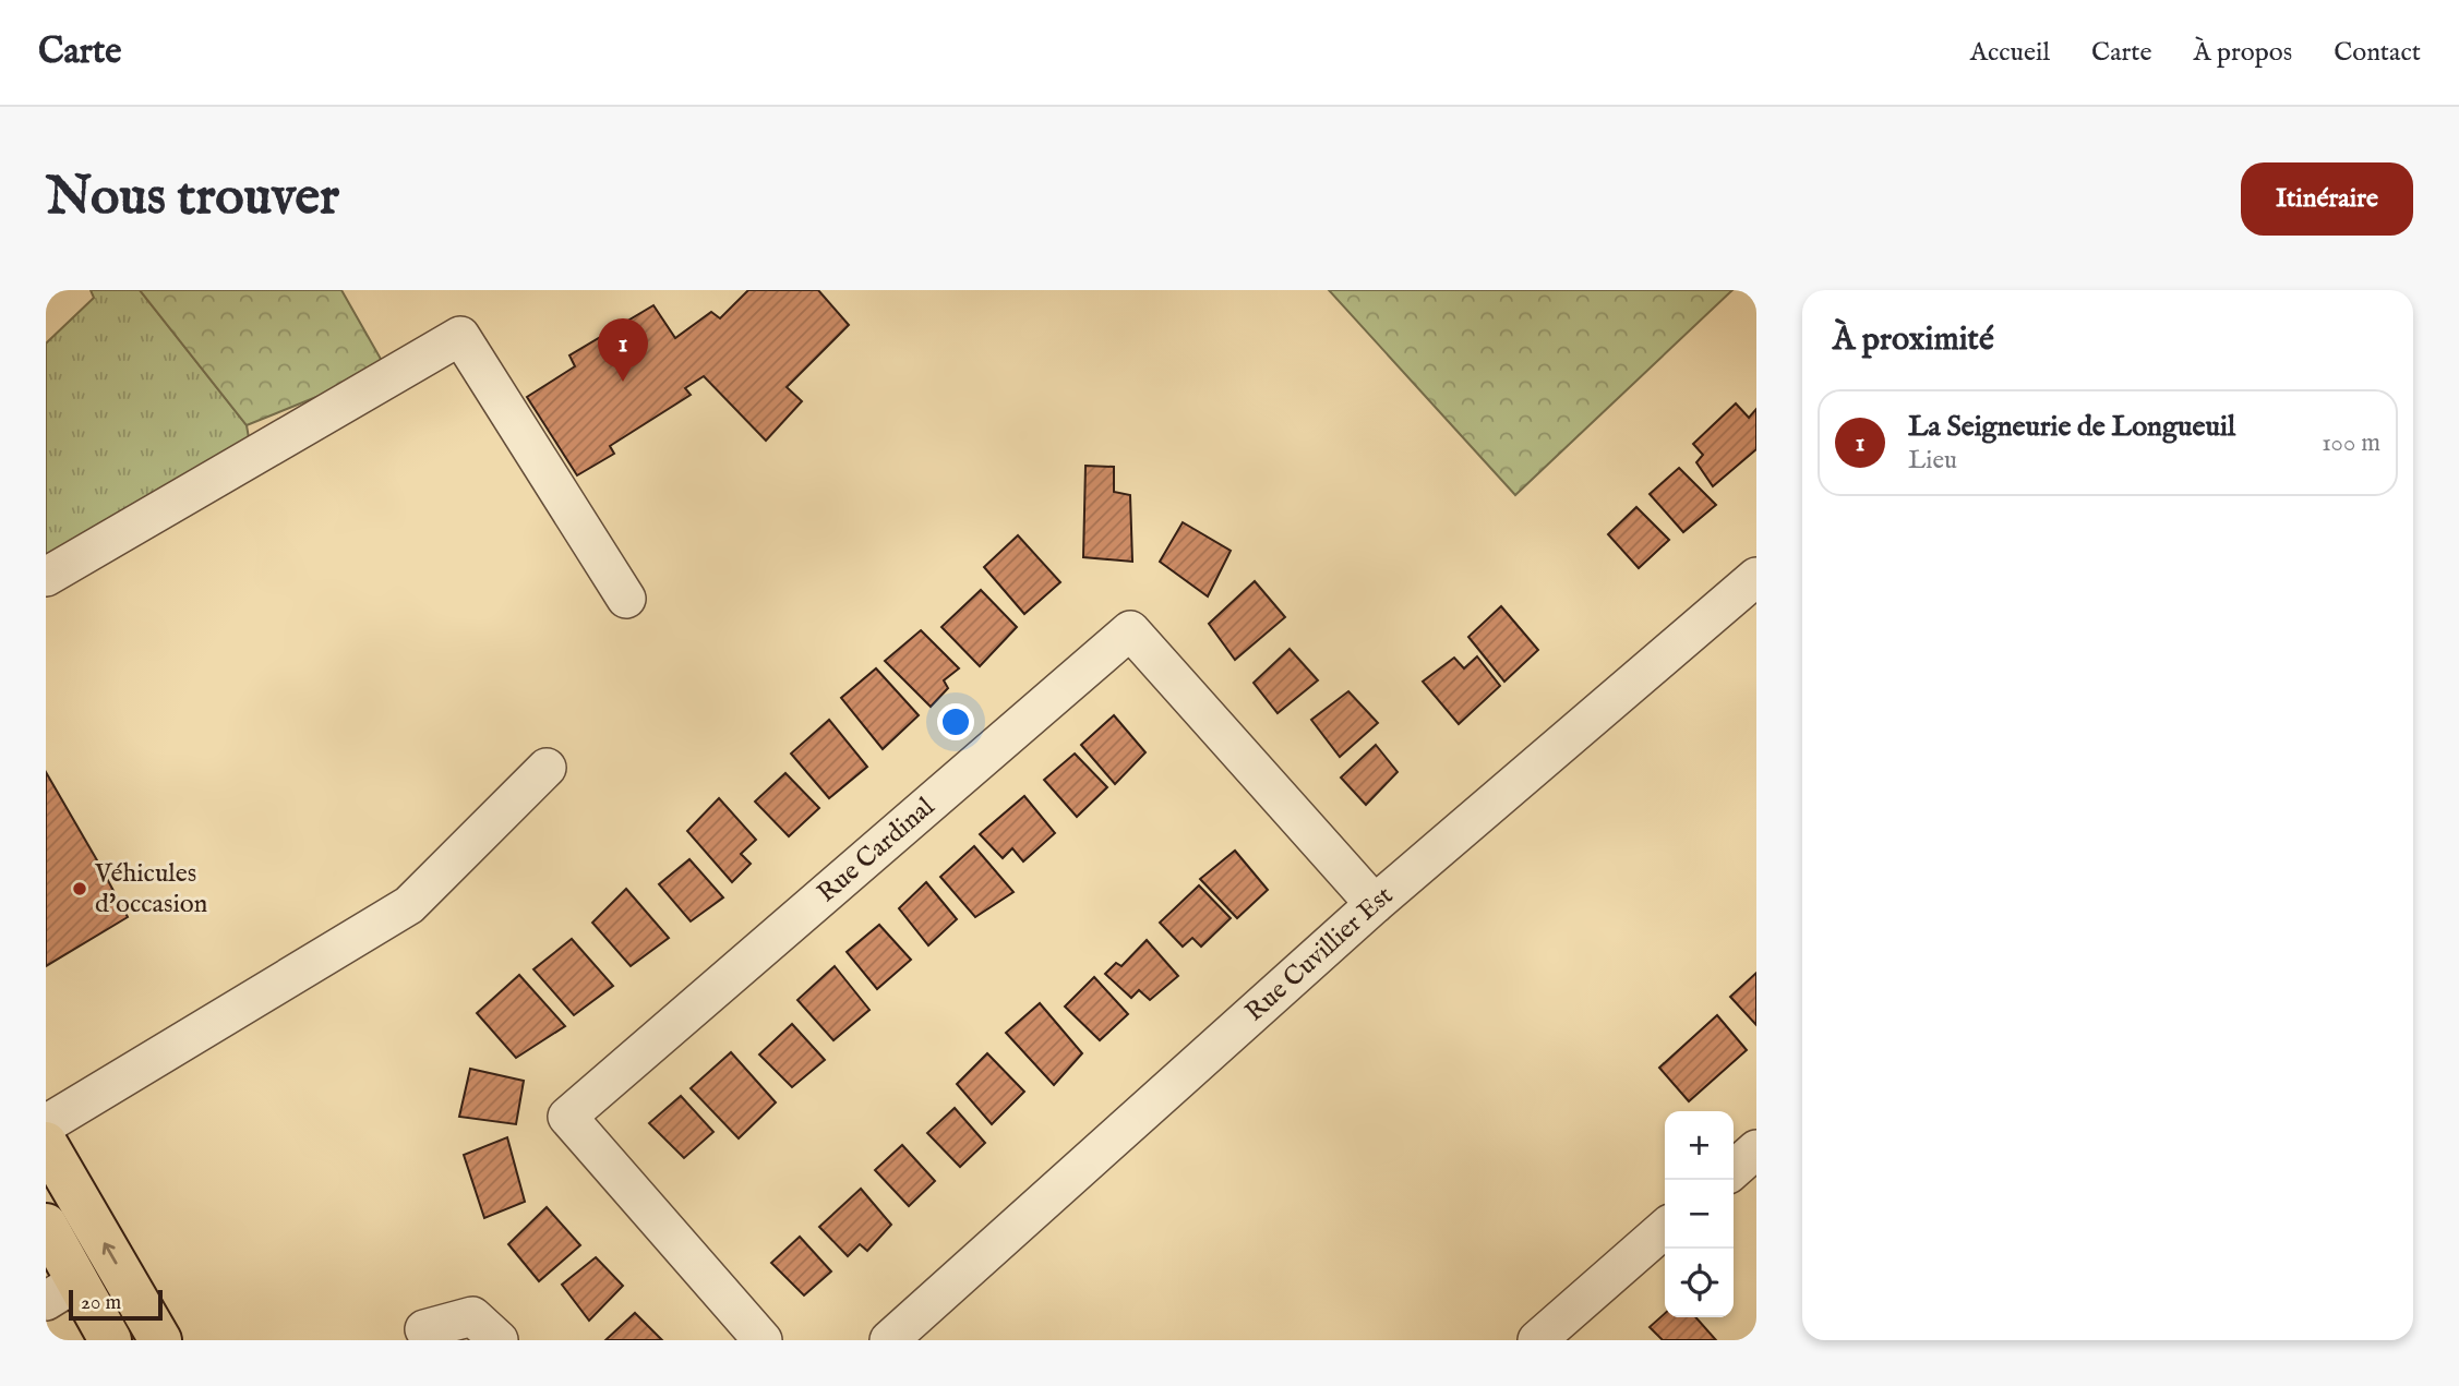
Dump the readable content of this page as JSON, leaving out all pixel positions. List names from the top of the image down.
{
  "streets": {
    "street": ["Rue Cardinal", "Rue Cuvillier Est"]
  },
  "crossings": [
    ["Rue Cardinal", "Rue Cuvillier Est"]
  ],
  "places": ["Véhicules d'occasion"],
  "scale_bar": "20 m",
  "page": {
    "header": "Carte",
    "nav": [
      "Accueil",
      "Carte",
      "À propos",
      "Contact"
    ],
    "buttons": "Itinéraire",
    "title": "Nous trouver",
    "heading": "À proximité",
    "pins": "1",
    "list": [
      {
        "mark": "1",
        "name": "La Seigneurie de Longueuil",
        "note": "Lieu",
        "value": "100 m"
      }
    ],
    "map_buttons": ["+", "−"],
    "scale": "20 m"
  }
}
